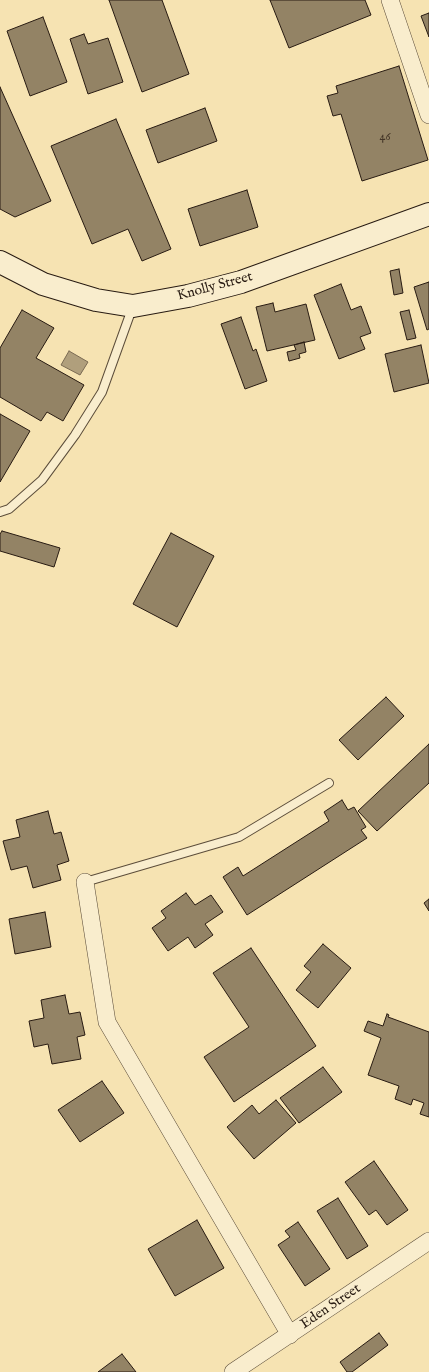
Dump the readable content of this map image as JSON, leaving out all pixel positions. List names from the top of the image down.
{
  "streets": {
    "main road": ["Knolly Street"],
    "street": ["Eden Street"]
  },
  "house_numbers": ["46"]
}
